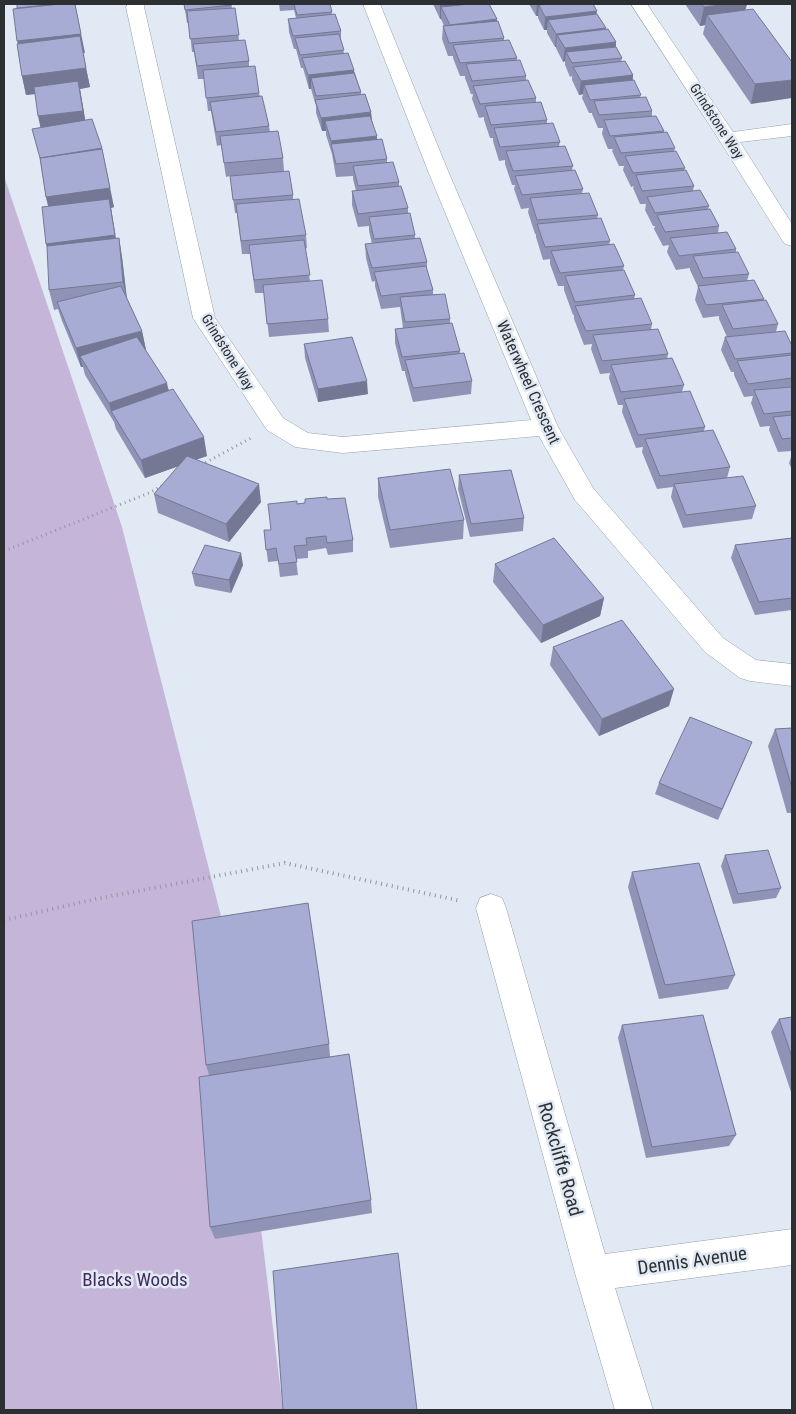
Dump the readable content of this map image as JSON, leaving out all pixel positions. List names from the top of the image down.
{
  "streets": {
    "street": [
      "Grindstone Way",
      "Waterwheel Crescent",
      "Rockcliffe Road",
      "Dennis Avenue"
    ]
  },
  "crossings": [
    ["Grindstone Way", "Waterwheel Crescent"],
    ["Rockcliffe Road", "Dennis Avenue"]
  ],
  "parks": ["Blacks Woods"]
}
